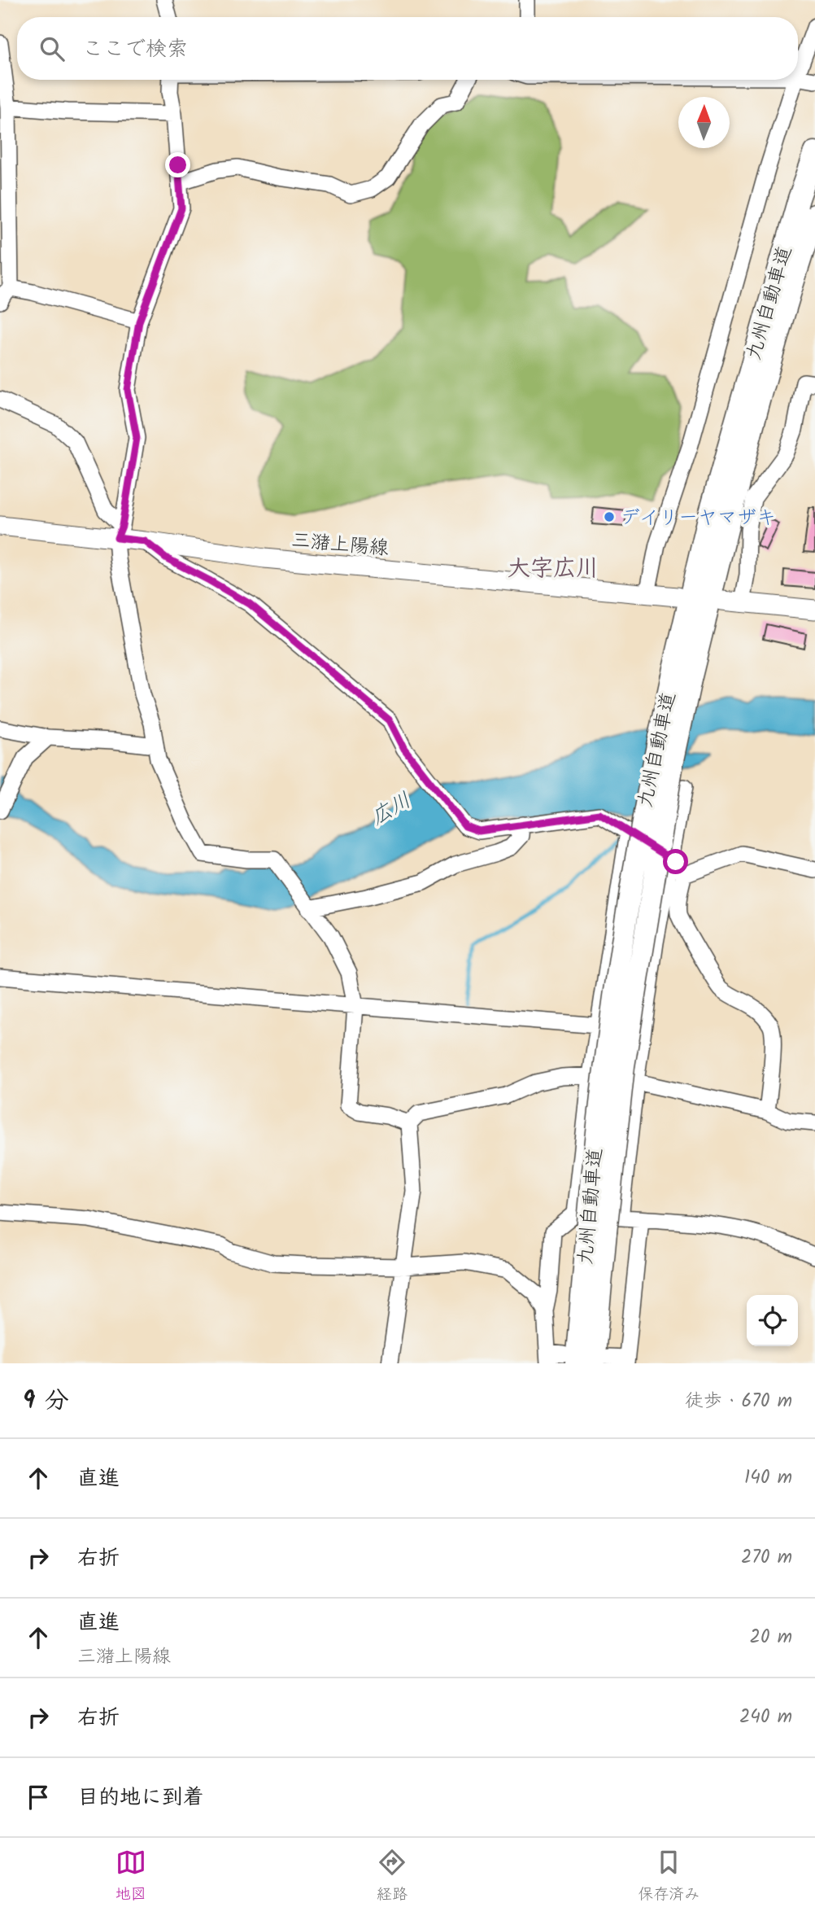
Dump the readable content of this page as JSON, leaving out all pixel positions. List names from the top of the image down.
{
  "streets": {
    "highway": ["九州自動車道"],
    "main road": ["三潴上陽線"]
  },
  "districts": ["大字広川"],
  "water": ["広川"],
  "places": ["デイリーヤマザキ"],
  "north": "top",
  "page": {
    "search": "ここで検索",
    "heading": ["9 分", "徒歩 · 670 m"],
    "list": [
      ["直進", "140 m"],
      ["右折", "270 m"],
      ["直進", "三潴上陽線", "20 m"],
      ["右折", "240 m"],
      "目的地に到着"
    ],
    "nav": ["地図", "経路", "保存済み"]
  }
}
